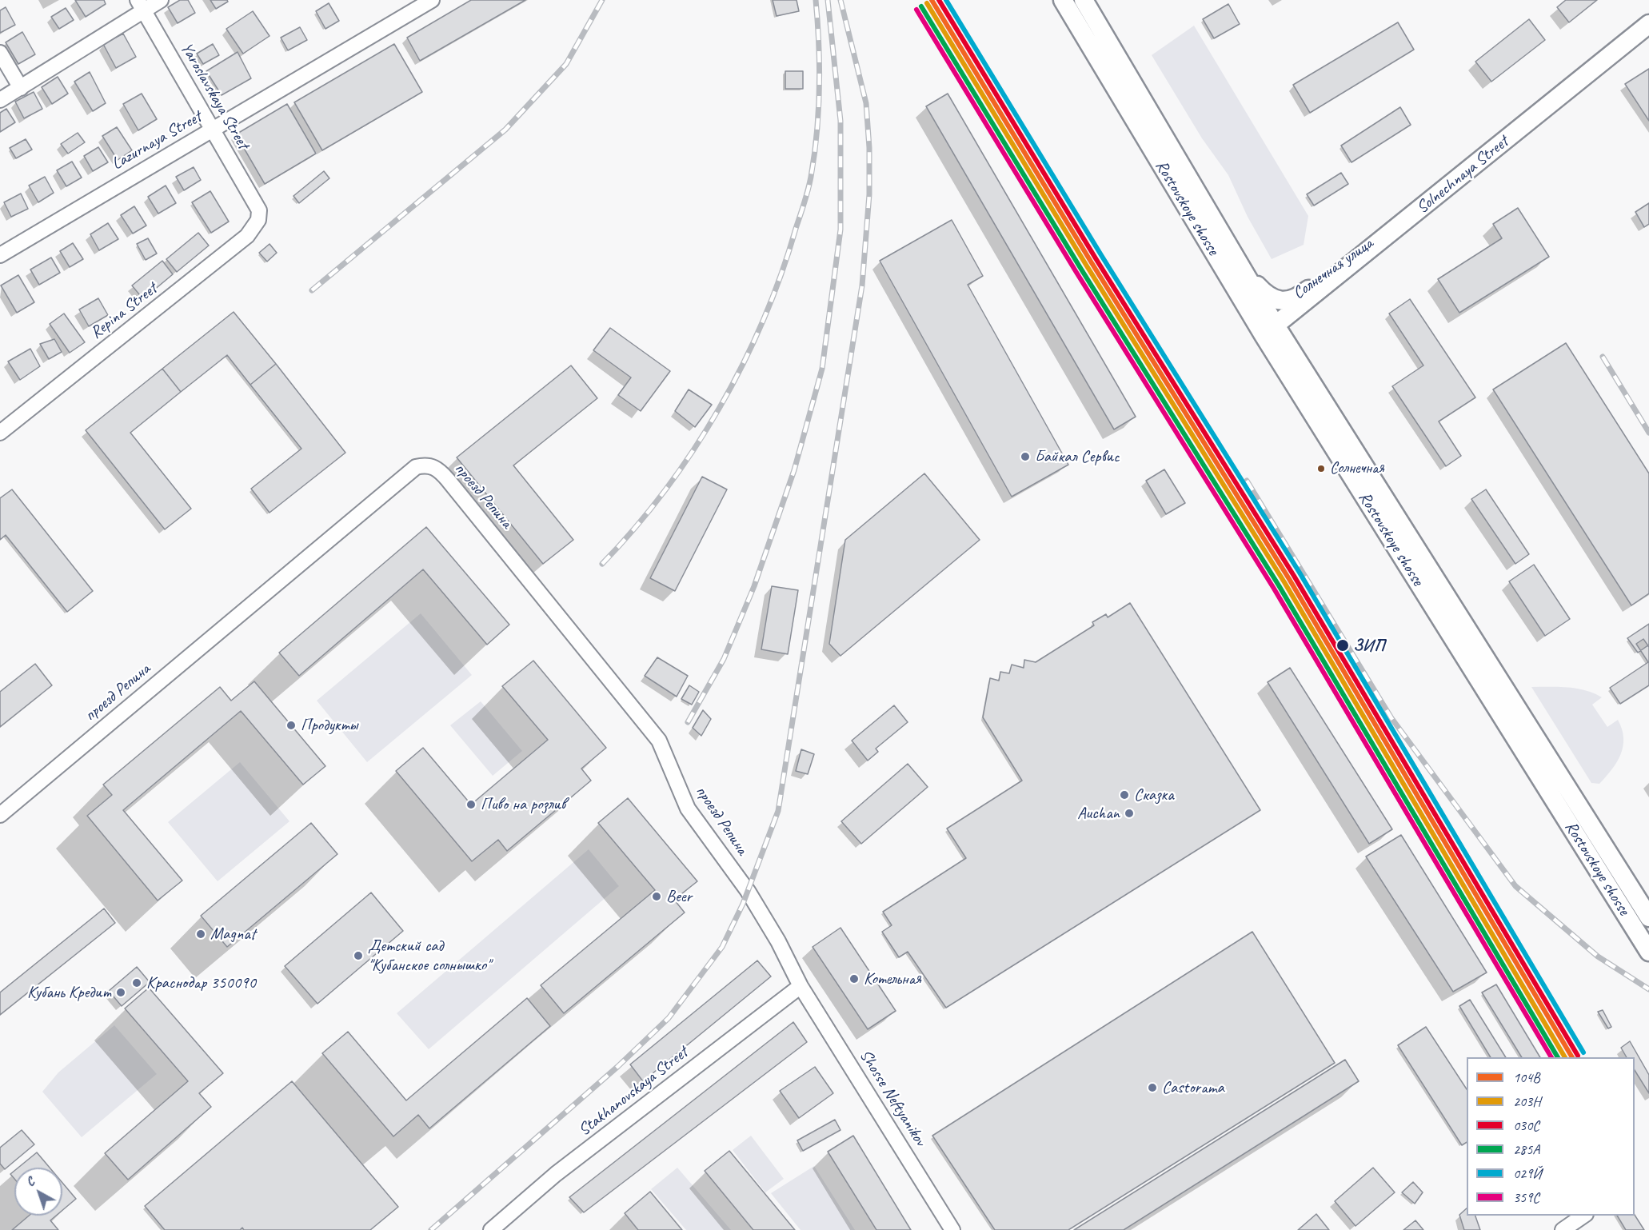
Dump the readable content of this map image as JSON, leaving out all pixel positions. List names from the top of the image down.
{
  "streets": {
    "main road": ["Solnechnaya Street", "Rostovskoye shosse", "Солнечная улица"],
    "street": [
      "Yaroslavskaya Street",
      "Lazurnaya Street",
      "Repina Street",
      "проезд Репина",
      "Stakhanovskaya Street",
      "Shosse Neftyanikov"
    ]
  },
  "crossings": [
    ["Yaroslavskaya Street", "Lazurnaya Street"],
    ["Yaroslavskaya Street", "Repina Street"],
    ["Solnechnaya Street", "Rostovskoye shosse"],
    ["Solnechnaya Street", "Солнечная улица"],
    ["Rostovskoye shosse", "Солнечная улица"],
    ["проезд Репина", "Stakhanovskaya Street"],
    ["проезд Репина", "Shosse Neftyanikov"],
    ["Stakhanovskaya Street", "Shosse Neftyanikov"]
  ],
  "places": [
    "Байкал Сервис",
    "Солнечная",
    "ЗИП",
    "Продукты",
    "Сказка",
    "Пиво на розлив",
    "Auchan",
    "Beer",
    "Magnat",
    "Детский сад \"Кубанское солнышко\"",
    "Котельная",
    "Краснодар 350090",
    "Кубань Кредит",
    "Castorama"
  ],
  "lines": [
    "transit line 104В",
    "transit line 030C",
    "transit line 029Й",
    "transit line 203Н",
    "transit line 285А",
    "transit line 359С"
  ],
  "legend": [
    "104В",
    "203Н",
    "030C",
    "285А",
    "029Й",
    "359С"
  ],
  "north": "top left"
}
